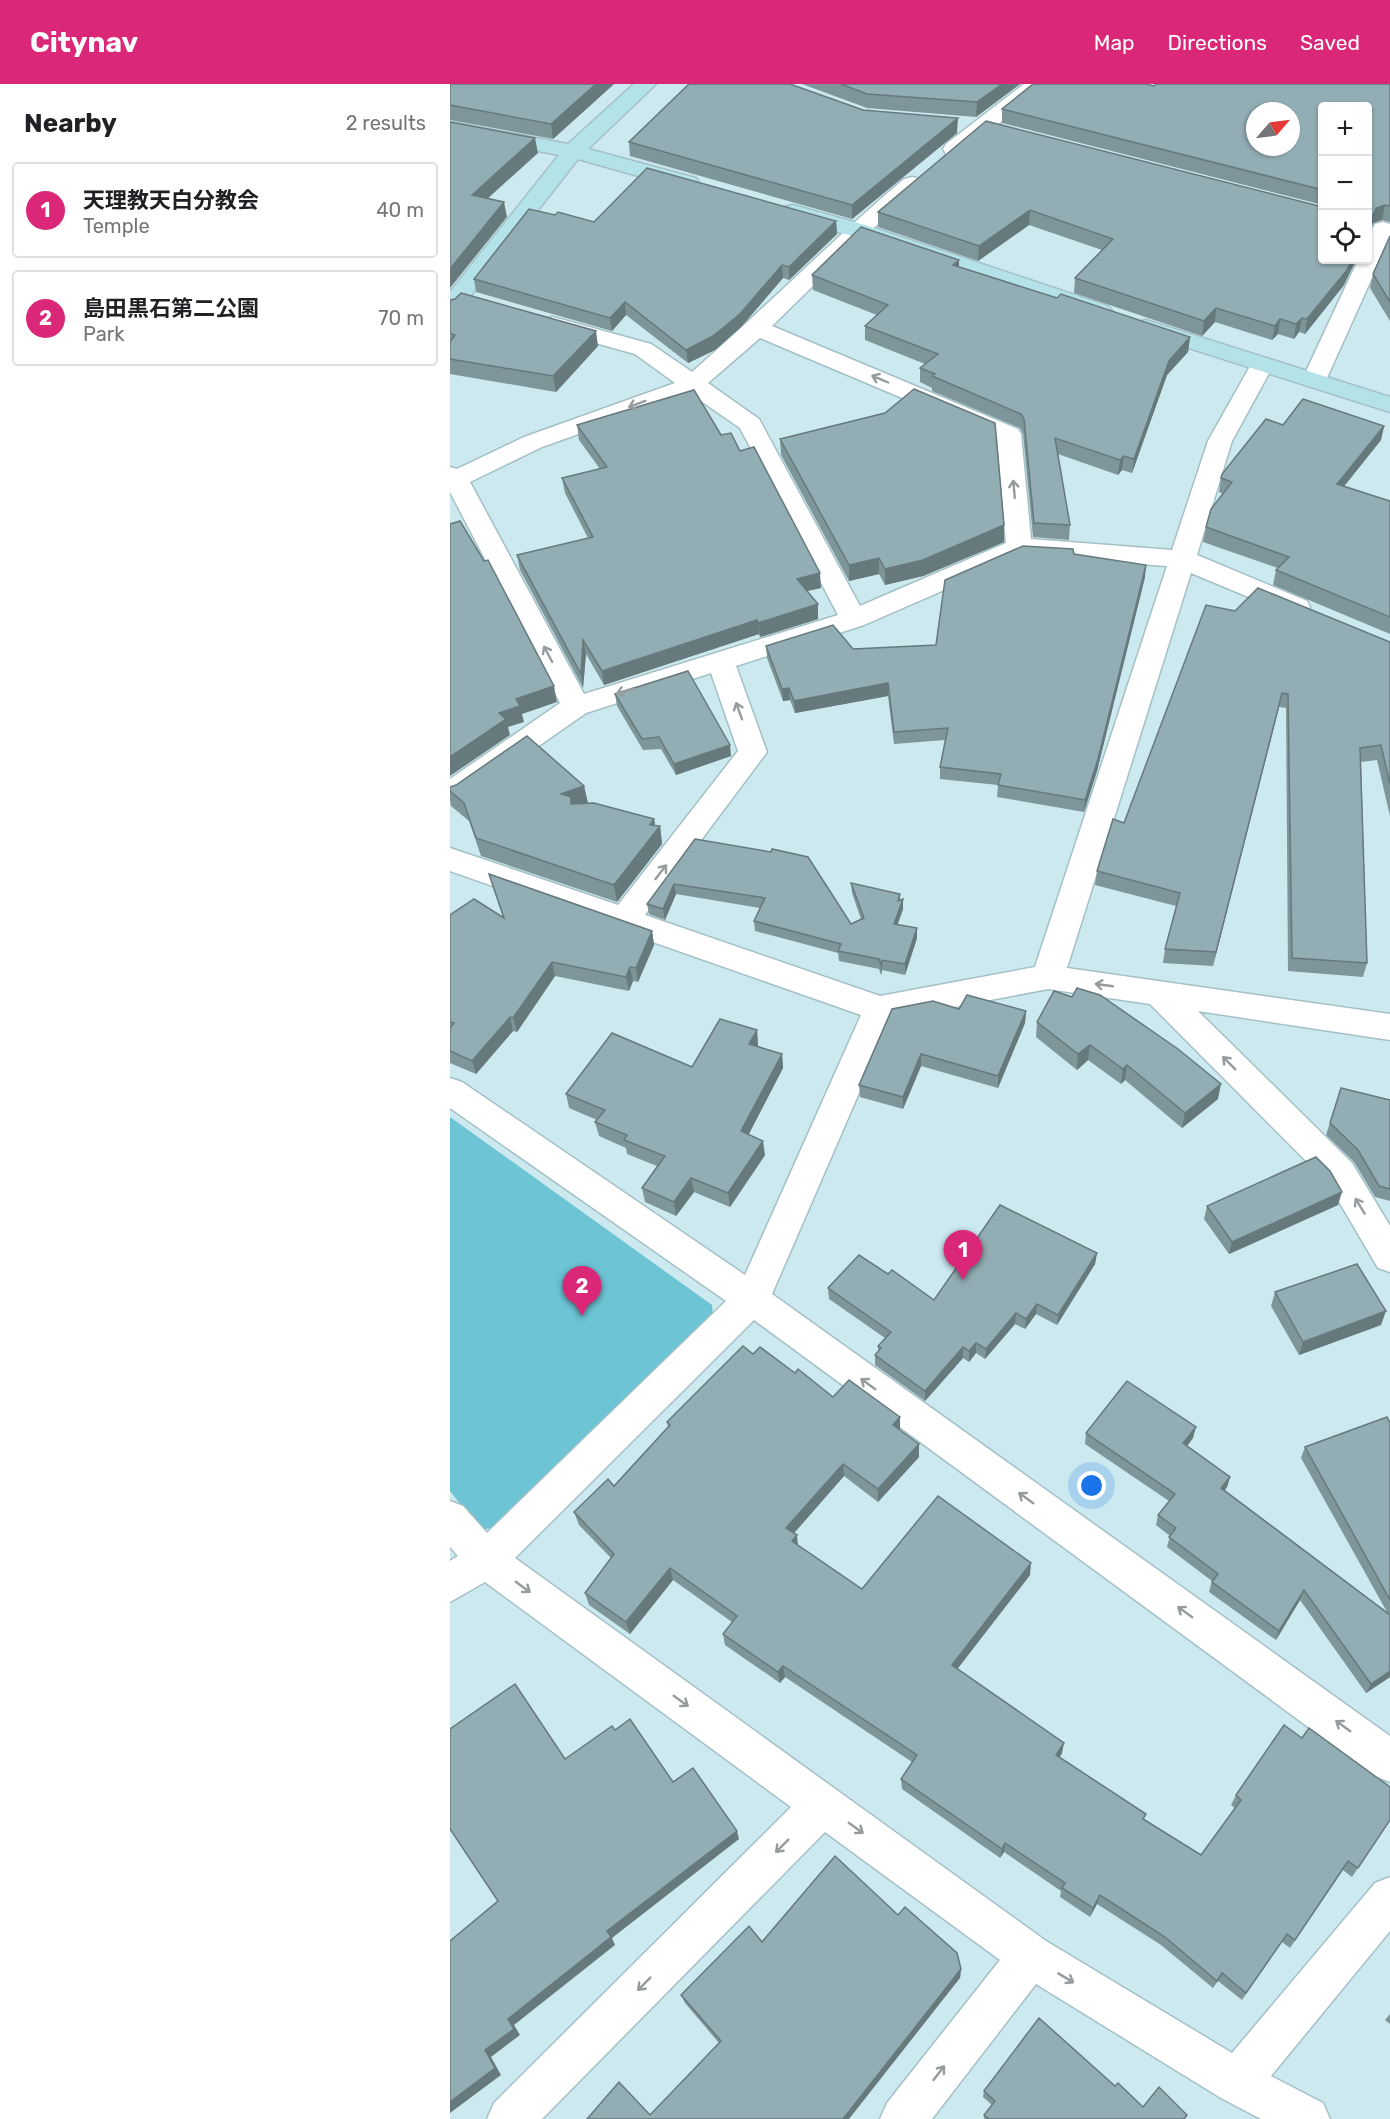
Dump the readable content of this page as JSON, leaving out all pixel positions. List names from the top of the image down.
{
  "north": "top right",
  "page": {
    "header": "Citynav",
    "nav": ["Map", "Directions", "Saved"],
    "heading": ["Nearby", "2 results"],
    "map_buttons": ["+", "−"],
    "list": [
      {
        "mark": "1",
        "name": "天理教天白分教会",
        "note": "Temple",
        "value": "40 m"
      },
      {
        "mark": "2",
        "name": "島田黒石第二公園",
        "note": "Park",
        "value": "70 m"
      }
    ],
    "pins": ["1", "2"]
  }
}
